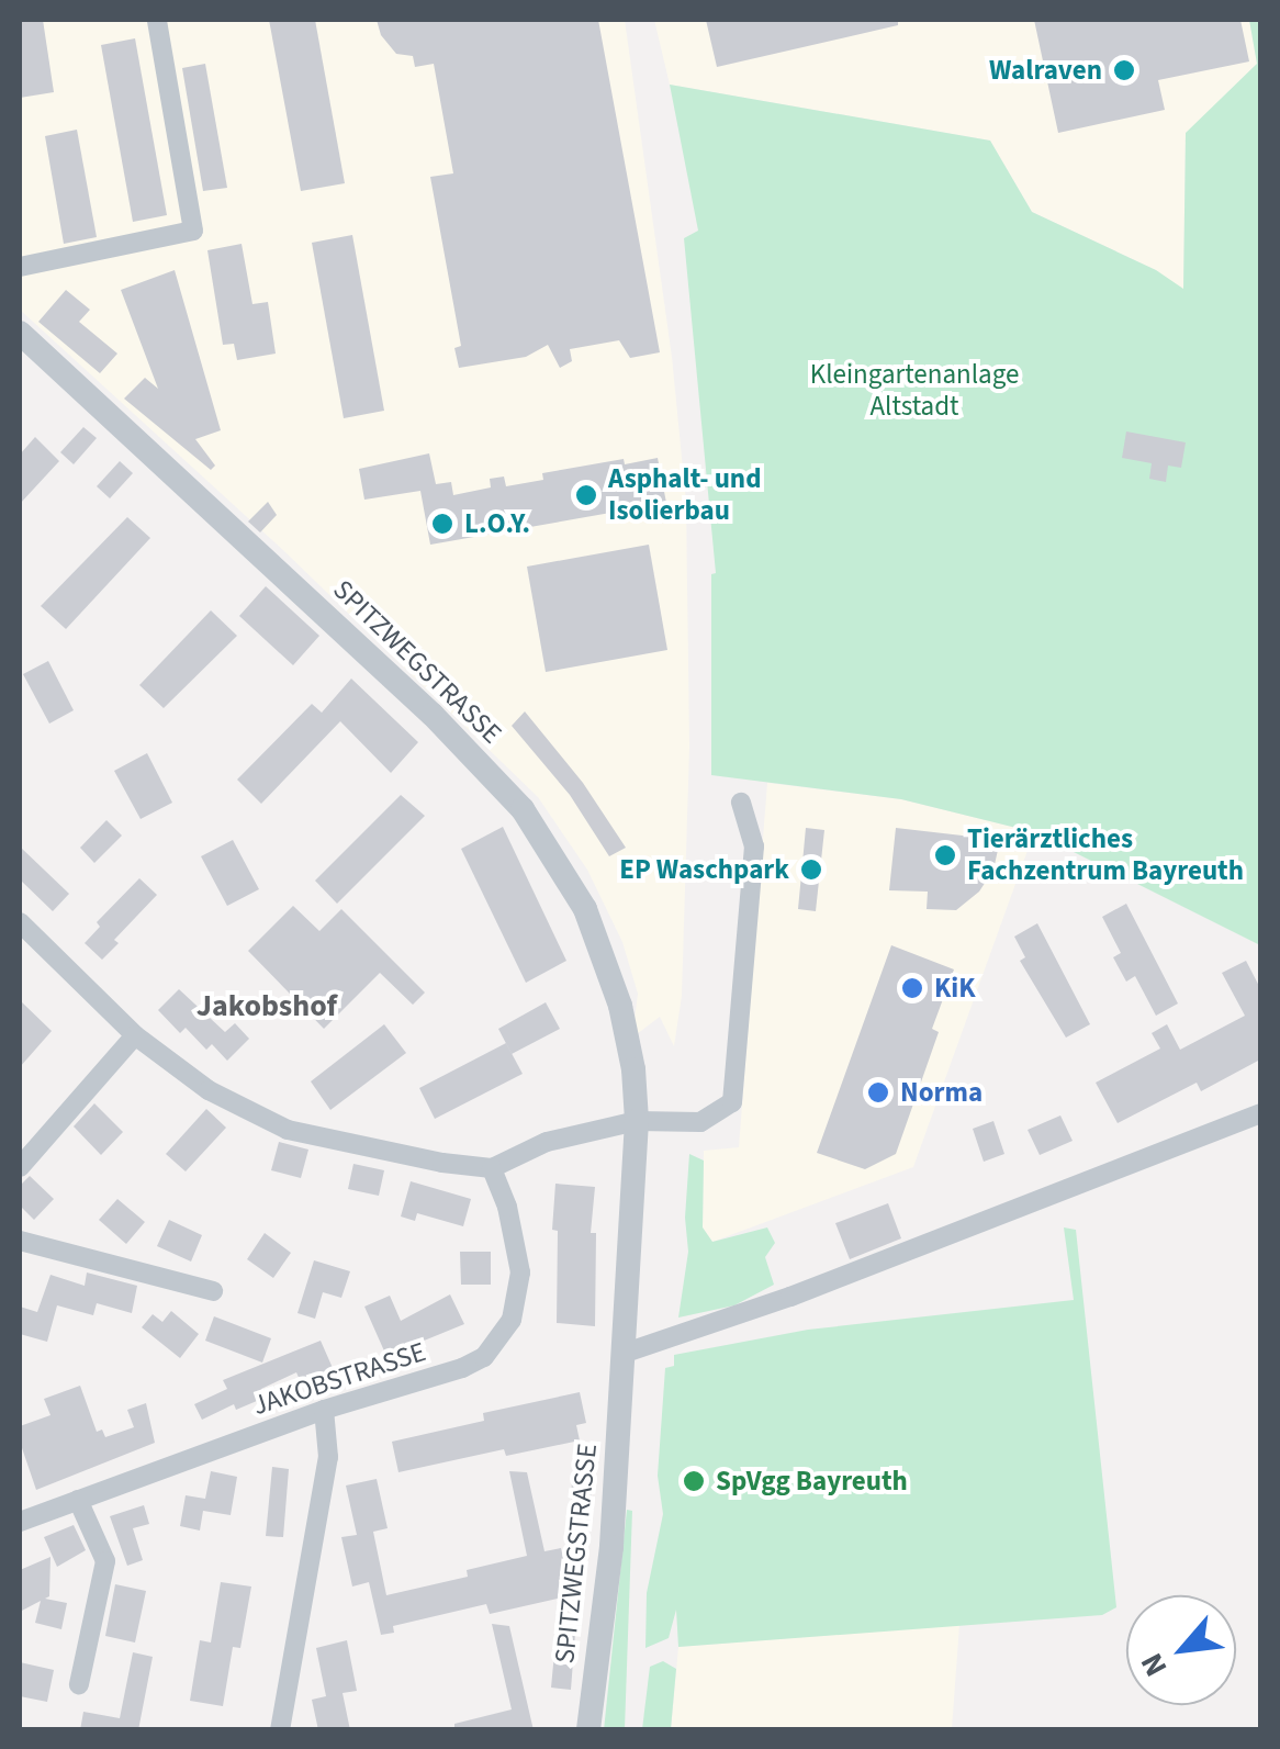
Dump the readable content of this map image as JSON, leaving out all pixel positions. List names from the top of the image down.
{
  "streets": {
    "street": ["SPITZWEGSTRASSE", "JAKOBSTRASSE"]
  },
  "districts": ["Jakobshof"],
  "parks": ["Kleingartenanlage Altstadt"],
  "places": [
    "Walraven",
    "Asphalt- und Isolierbau",
    "L.O.Y.",
    "Tierärztliches Fachzentrum Bayreuth",
    "EP Waschpark",
    "KiK",
    "Norma",
    "SpVgg Bayreuth"
  ],
  "north": "bottom left"
}
